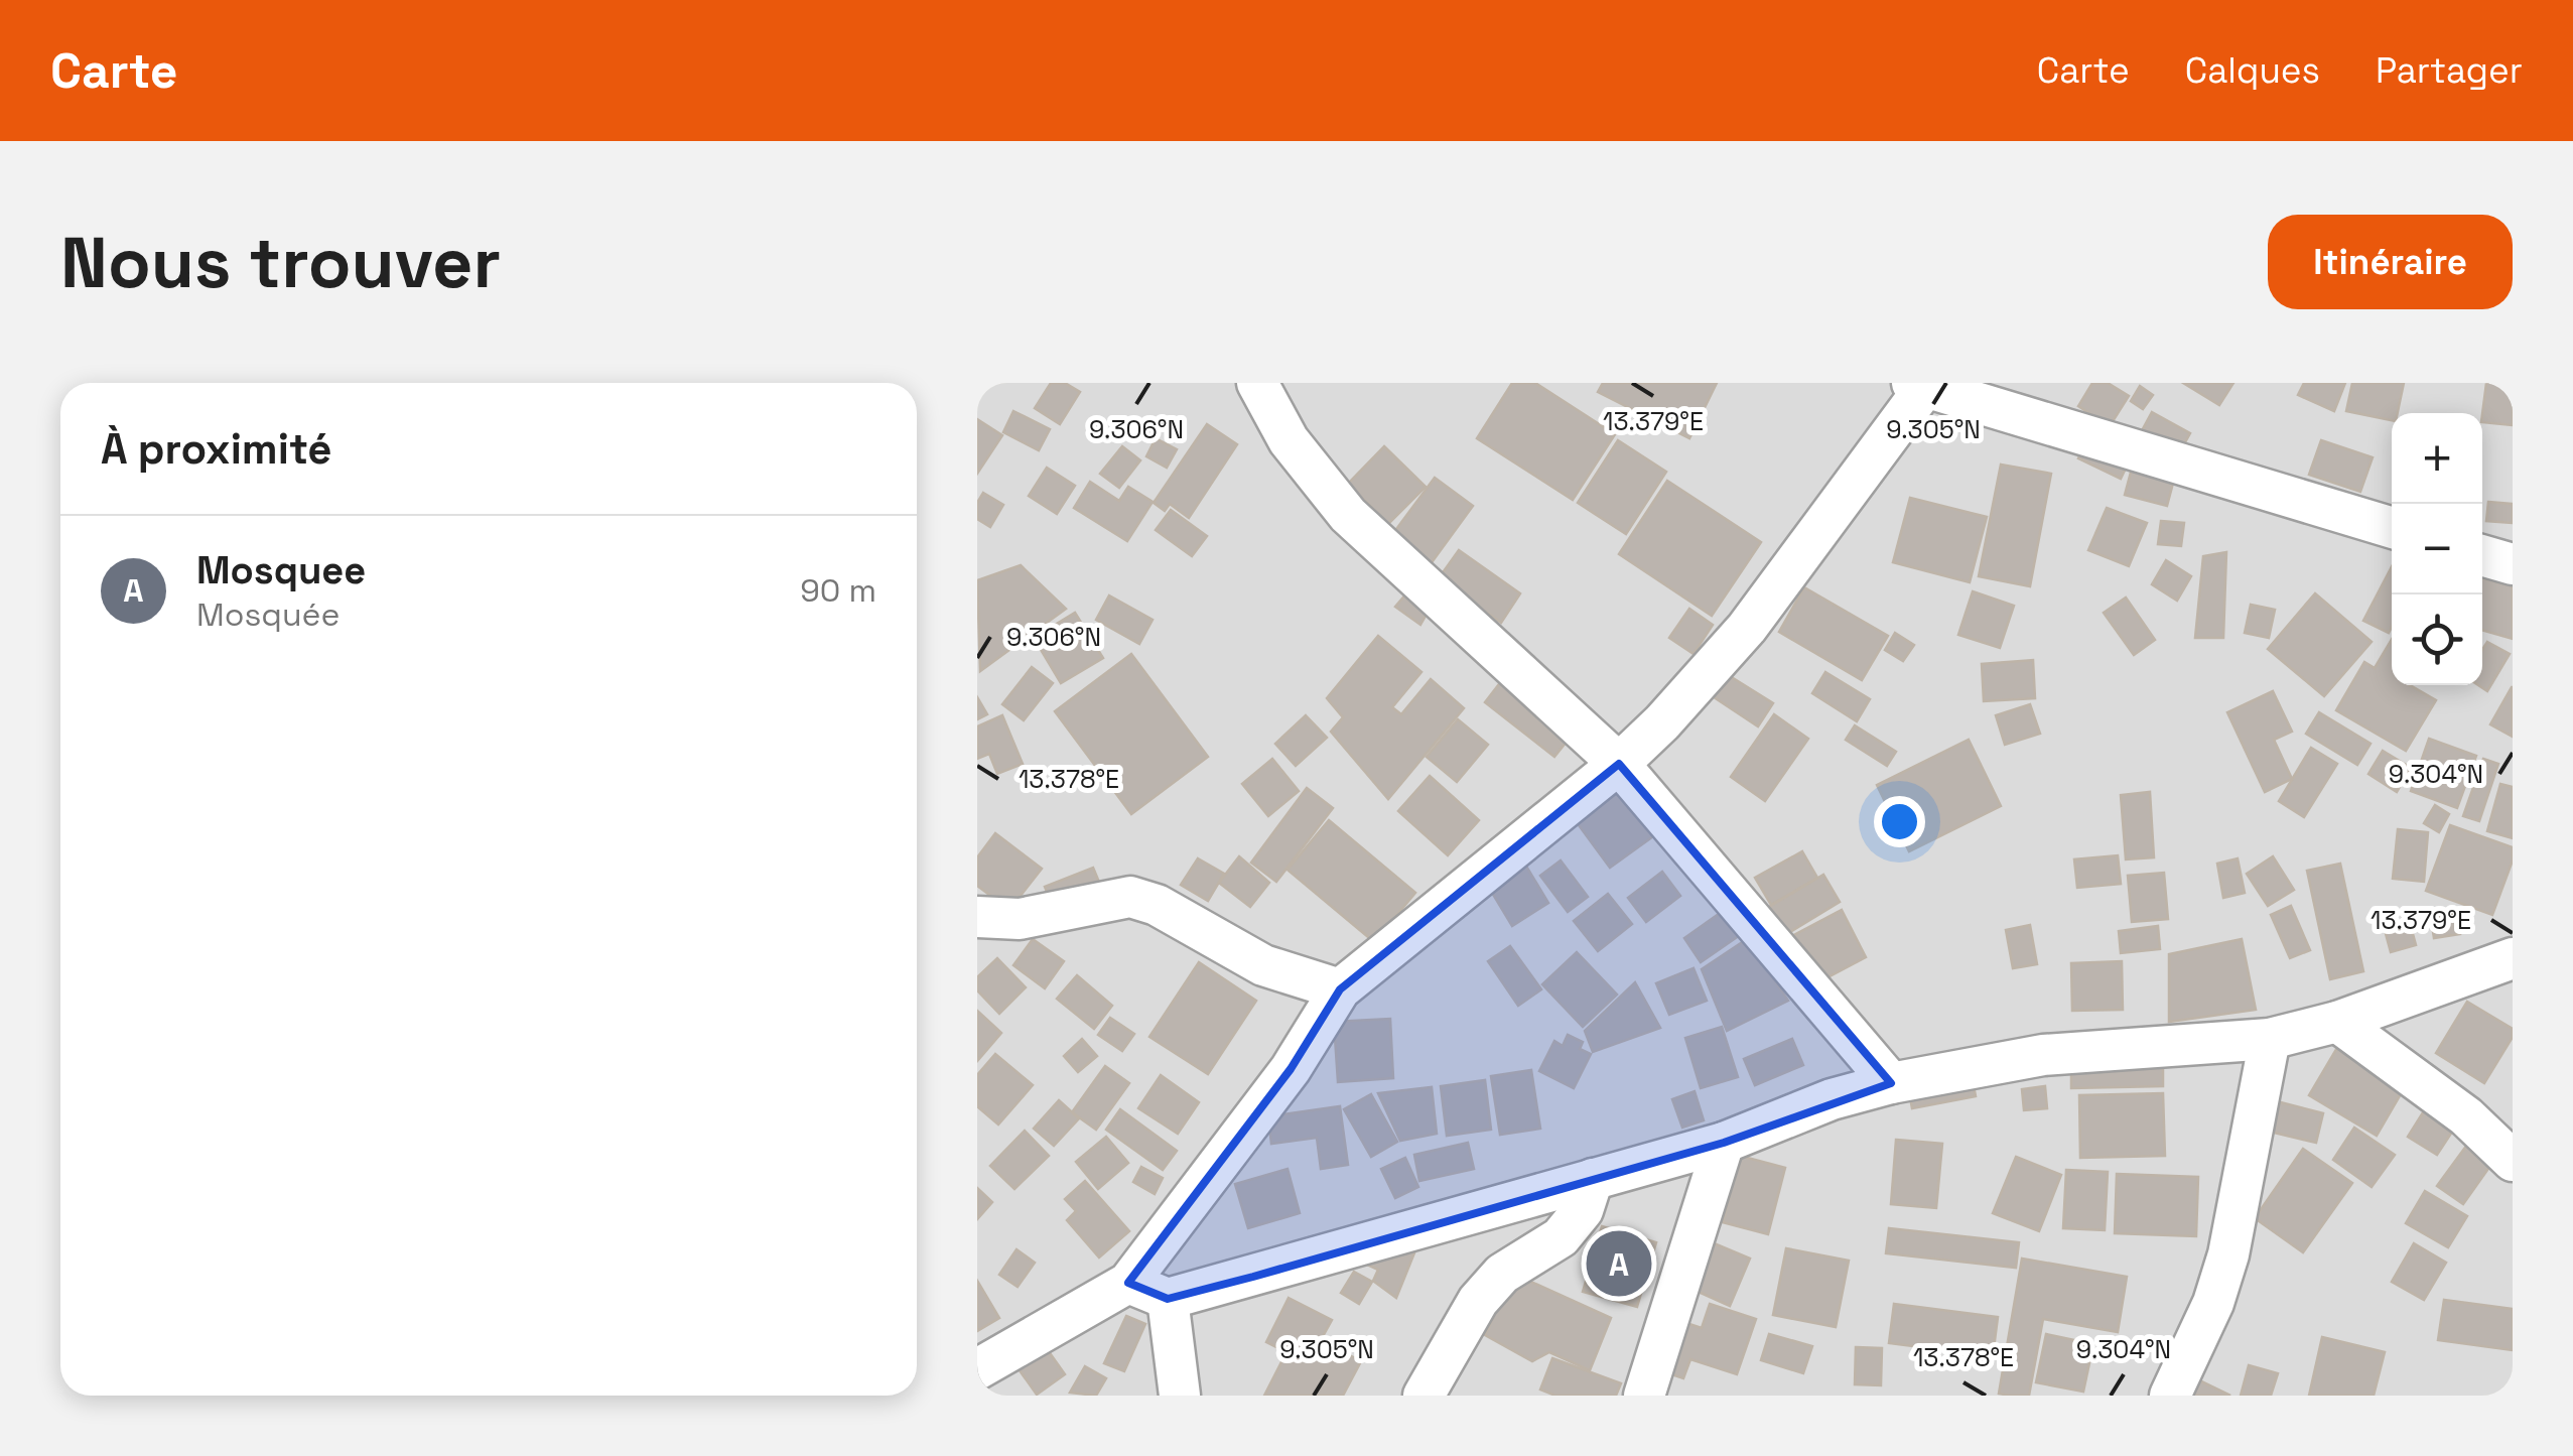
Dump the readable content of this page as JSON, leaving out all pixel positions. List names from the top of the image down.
{
  "page": {
    "header": "Carte",
    "nav": ["Carte", "Calques", "Partager"],
    "buttons": "Itinéraire",
    "title": "Nous trouver",
    "heading": "À proximité",
    "map_buttons": ["+", "−"],
    "list": [
      {
        "mark": "A",
        "name": "Mosquee",
        "note": "Mosquée",
        "value": "90 m"
      }
    ],
    "pins": "A"
  },
  "coordinates": [
    "13.379°E",
    "9.306°N",
    "9.305°N",
    "9.304°N",
    "13.378°E"
  ]
}
